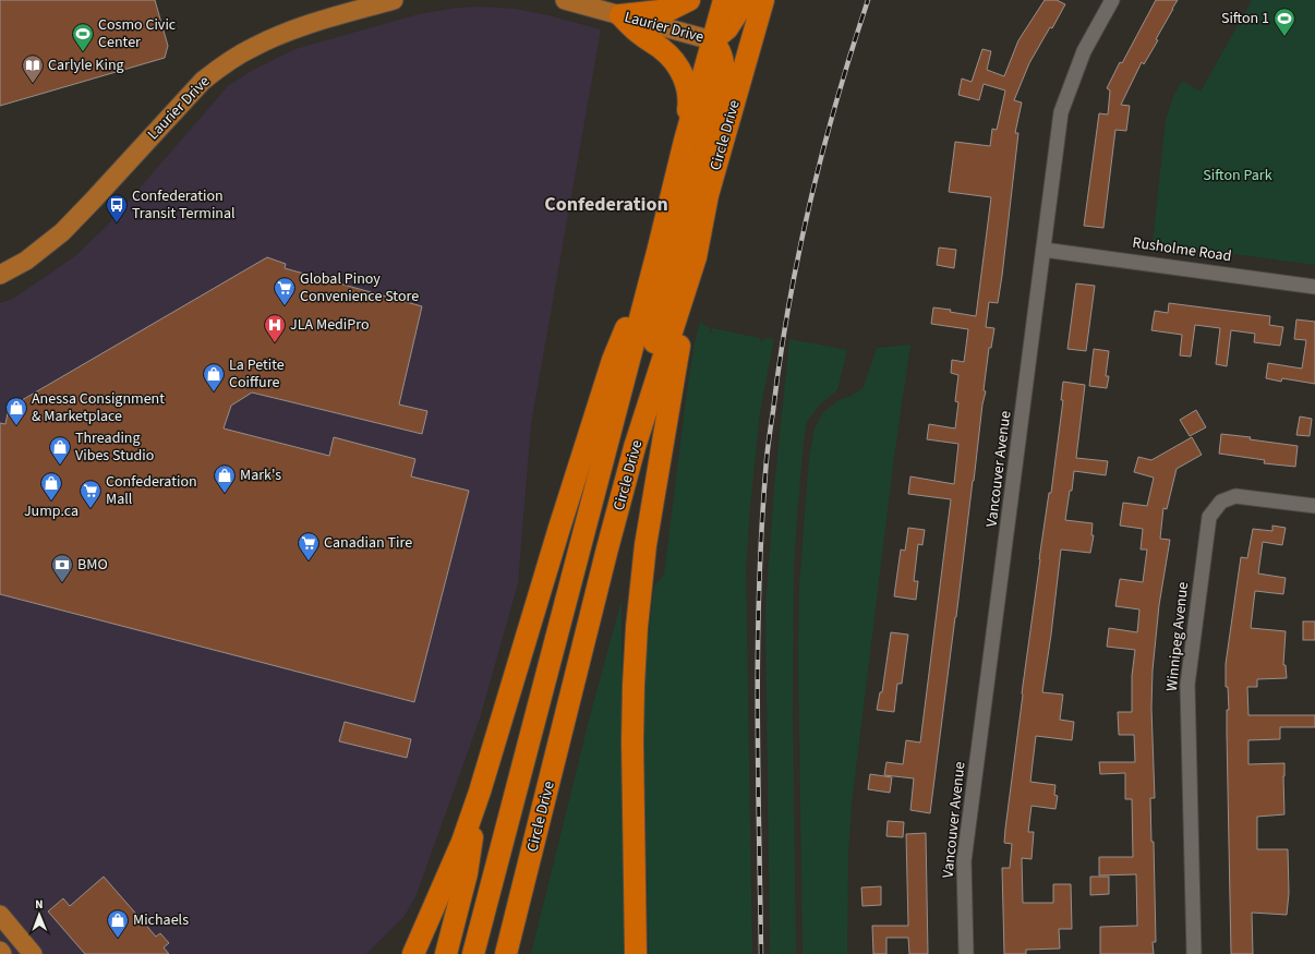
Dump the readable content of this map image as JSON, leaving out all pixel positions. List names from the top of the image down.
{
  "streets": {
    "highway": ["Circle Drive"],
    "main road": ["Laurier Drive"],
    "street": ["Rusholme Road", "Vancouver Avenue", "Winnipeg Avenue"]
  },
  "crossings": [
    ["Laurier Drive", "Circle Drive"],
    ["Rusholme Road", "Vancouver Avenue"]
  ],
  "districts": ["Confederation"],
  "parks": ["Sifton Park"],
  "places": {
    "sports": ["Sifton 1", "Cosmo Civic Center"],
    "library": ["Carlyle King"],
    "bus stop": ["Confederation Transit Terminal"],
    "supermarket": ["Global Pinoy Convenience Store", "Confederation Mall", "Canadian Tire"],
    "hospital": ["JLA MediPro"],
    "shop": [
      "La Petite Coiffure",
      "Anessa Consignment & Marketplace",
      "Threading Vibes Studio",
      "Mark's",
      "Jump.ca",
      "Michaels"
    ],
    "bank": ["BMO"]
  },
  "north": "top"
}
